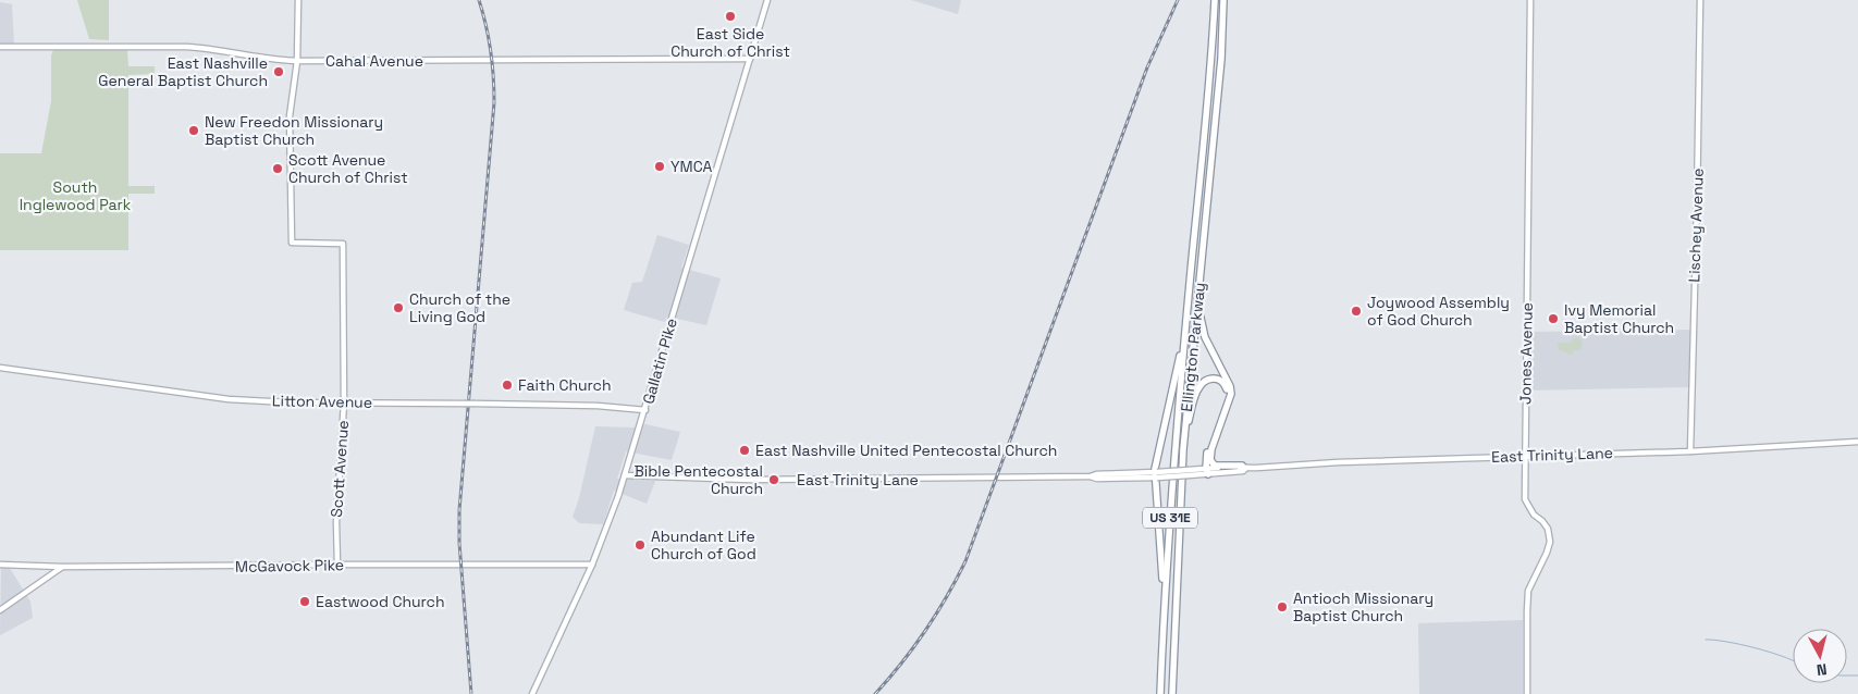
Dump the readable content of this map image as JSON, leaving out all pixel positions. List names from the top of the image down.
{
  "streets": {
    "highway": ["Ellington Parkway", "US 31E"],
    "street": [
      "Cahal Avenue",
      "Lischey Avenue",
      "Jones Avenue",
      "Gallatin Pike",
      "Litton Avenue",
      "East Trinity Lane",
      "Scott Avenue",
      "McGavock Pike"
    ]
  },
  "crossings": [
    ["Cahal Avenue", "Gallatin Pike"],
    ["Cahal Avenue", "Scott Avenue"],
    ["Lischey Avenue", "East Trinity Lane"],
    ["Jones Avenue", "East Trinity Lane"],
    ["Gallatin Pike", "Litton Avenue"],
    ["Gallatin Pike", "East Trinity Lane"],
    ["Gallatin Pike", "McGavock Pike"],
    ["Litton Avenue", "Scott Avenue"],
    ["Scott Avenue", "McGavock Pike"]
  ],
  "parks": ["South Inglewood Park"],
  "places": [
    "East Side Church of Christ",
    "East Nashville General Baptist Church",
    "New Freedon Missionary Baptist Church",
    "YMCA",
    "Scott Avenue Church of Christ",
    "Church of the Living God",
    "Joywood Assembly of God Church",
    "Ivy Memorial Baptist Church",
    "Faith Church",
    "East Nashville United Pentecostal Church",
    "Bible Pentecostal Church",
    "Abundant Life Church of God",
    "Eastwood Church",
    "Antioch Missionary Baptist Church"
  ],
  "north": "bottom"
}
